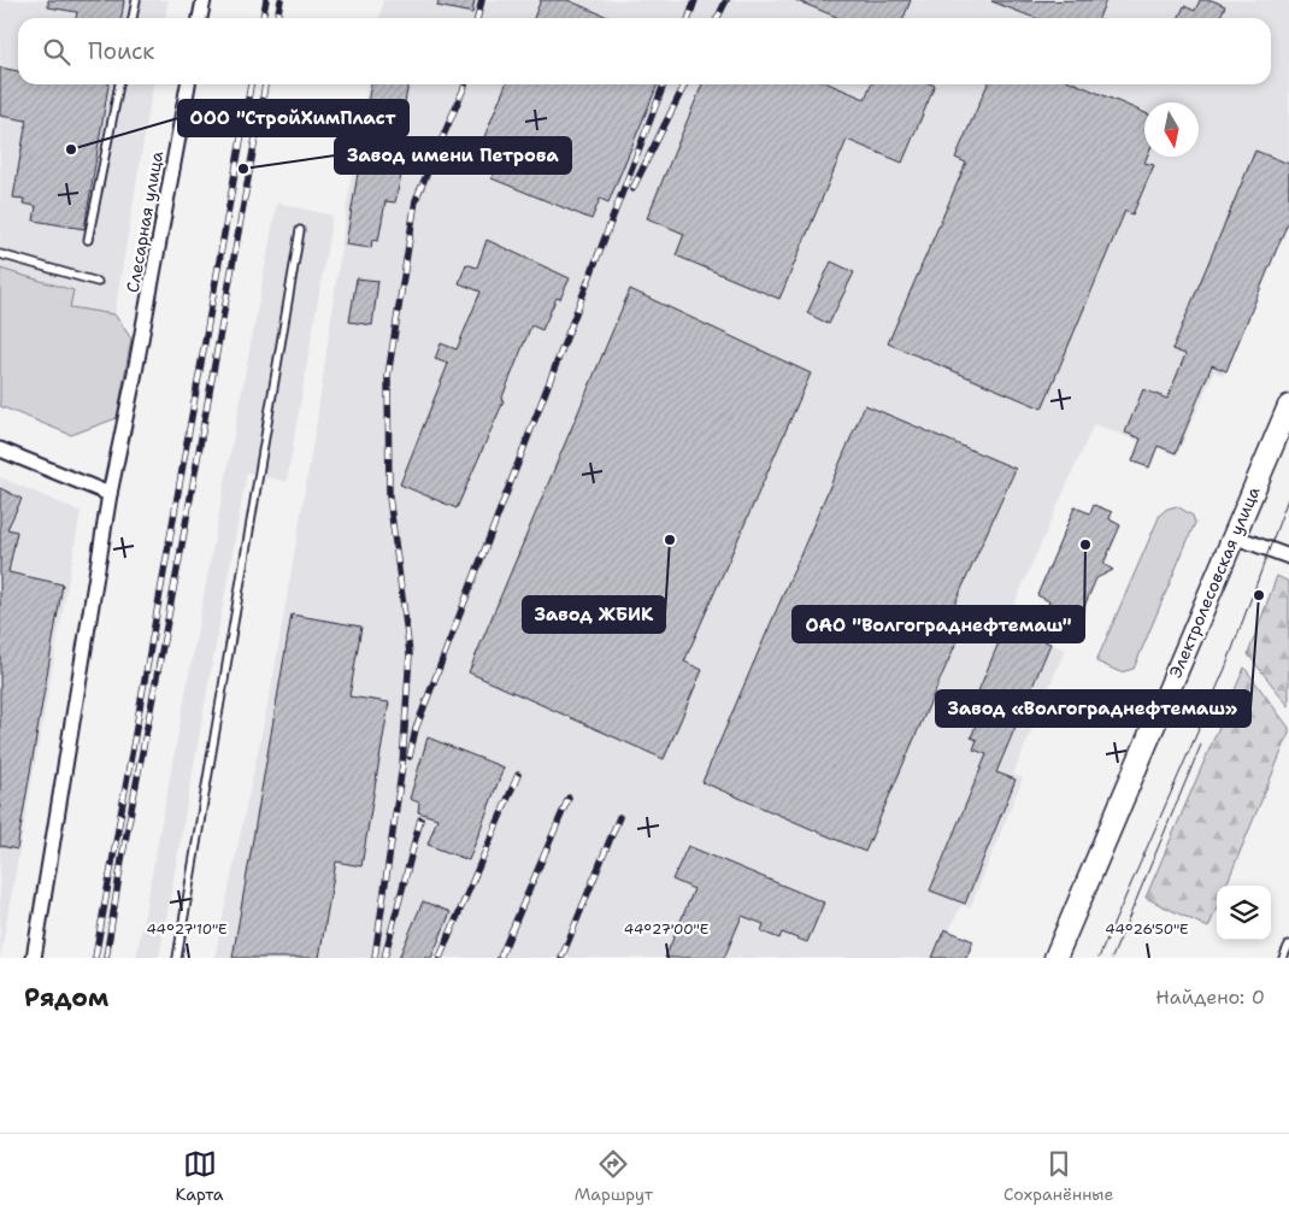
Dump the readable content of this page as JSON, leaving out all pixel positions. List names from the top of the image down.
{
  "streets": {
    "main road": ["Электролесовская улица"],
    "street": ["Слесарная улица"]
  },
  "places": [
    "ООО \"СтройХимПласт",
    "Завод имени Петрова",
    "Завод ЖБИК",
    "ОАО \"Волгограднефтемаш\"",
    "Завод «Волгограднефтемаш»"
  ],
  "north": "bottom",
  "page": {
    "search": "Поиск",
    "heading": ["Рядом", "Найдено: 0"],
    "nav": ["Карта", "Маршрут", "Сохранённые"]
  },
  "coordinates": ["44°27'10\"E", "44°27'00\"E", "44°26'50\"E"]
}
